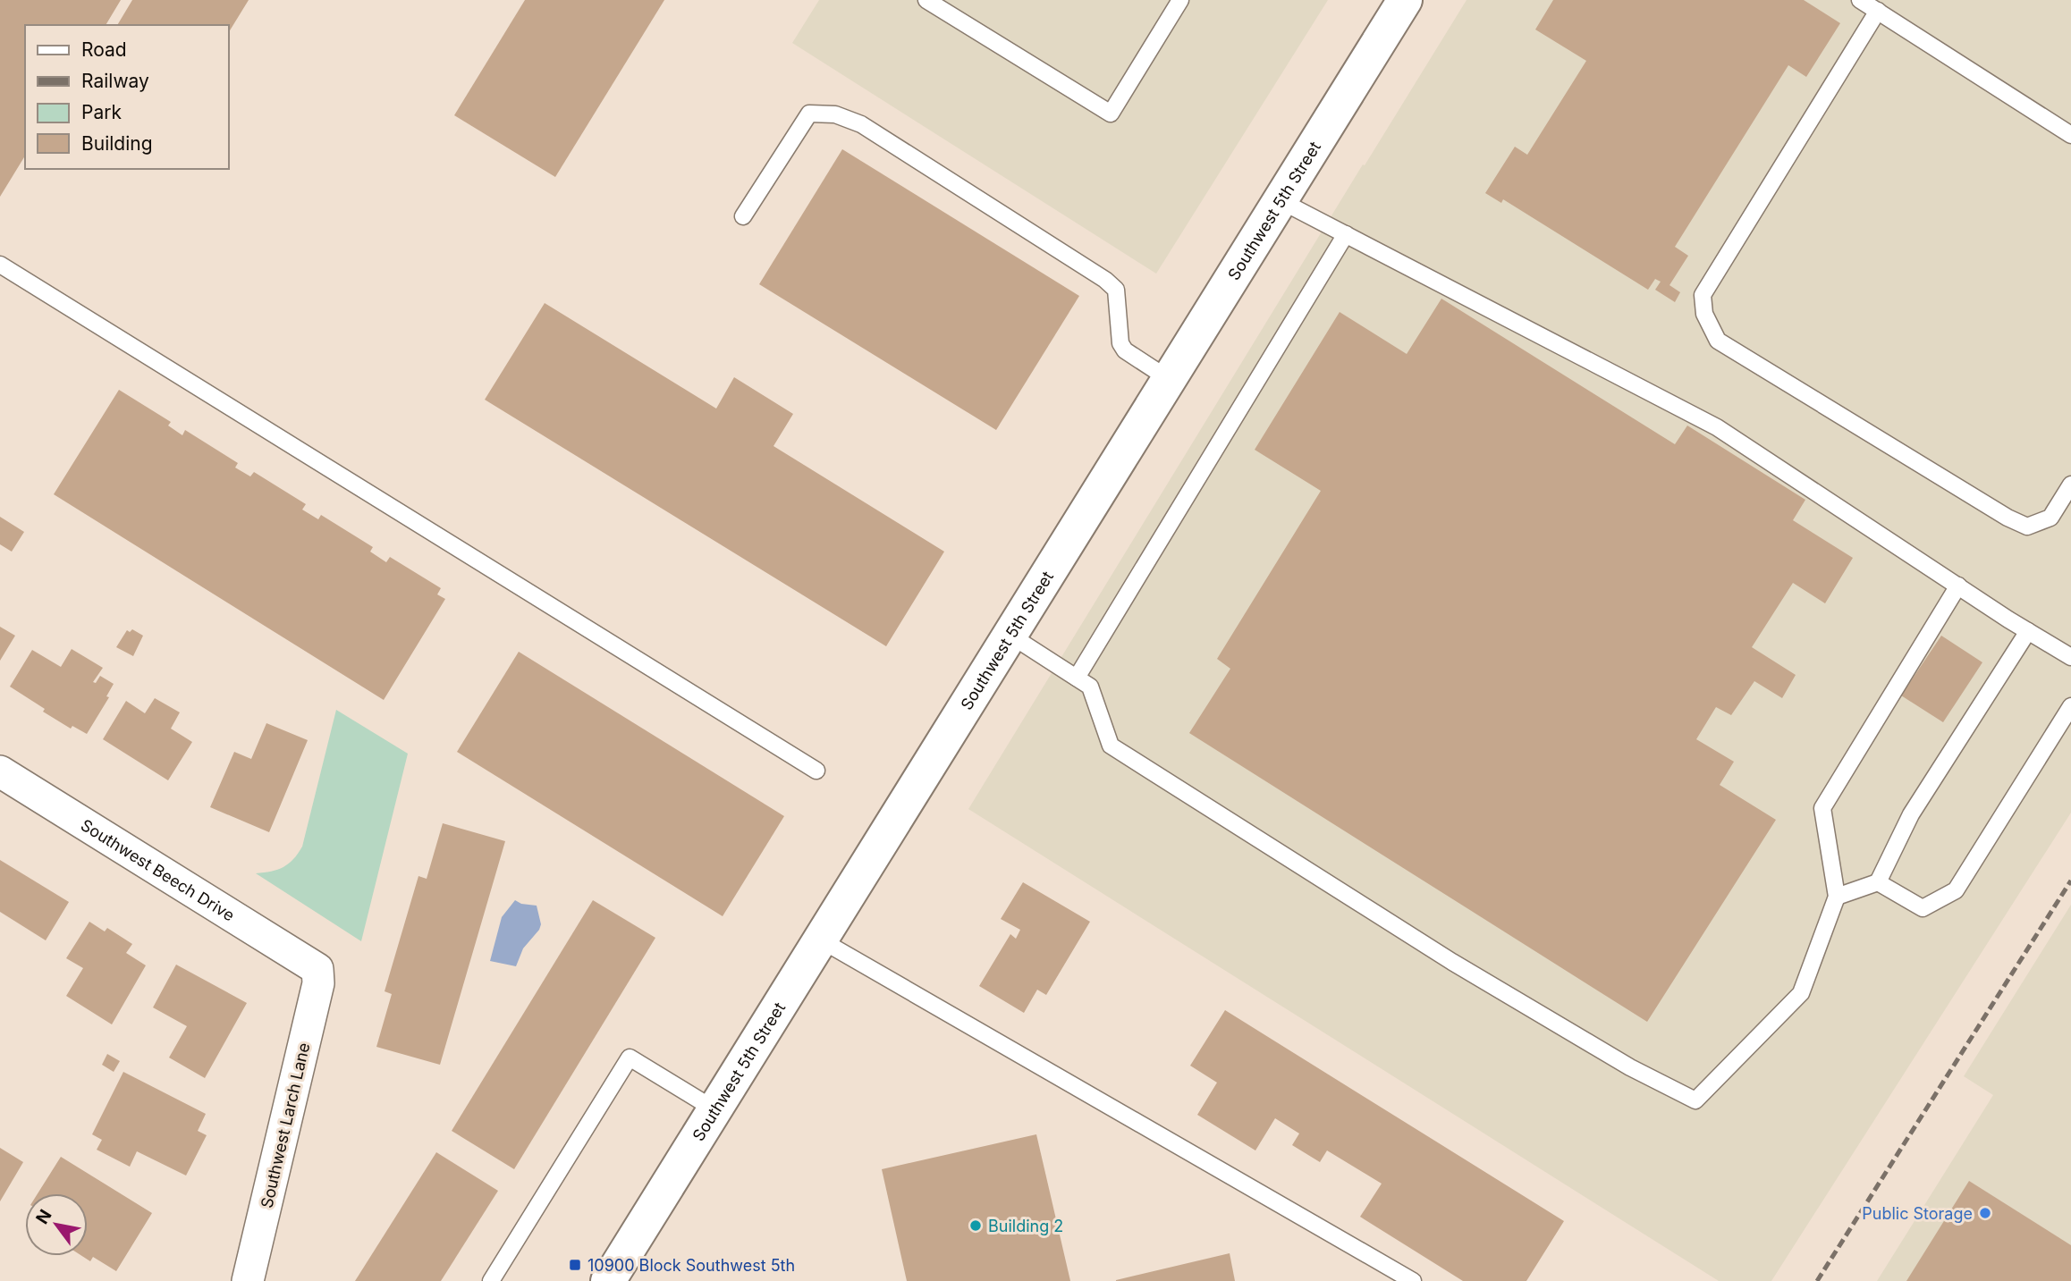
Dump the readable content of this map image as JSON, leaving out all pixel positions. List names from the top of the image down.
{
  "streets": {
    "street": ["Southwest 5th Street", "Southwest Beech Drive", "Southwest Larch Lane"]
  },
  "crossings": [
    ["Southwest Beech Drive", "Southwest Larch Lane"]
  ],
  "places": {
    "other": ["Public Storage", "Building 2"],
    "transit": ["10900 Block Southwest 5th"]
  },
  "legend": [
    "Road",
    "Railway",
    "Park",
    "Building"
  ],
  "north": "top left"
}
